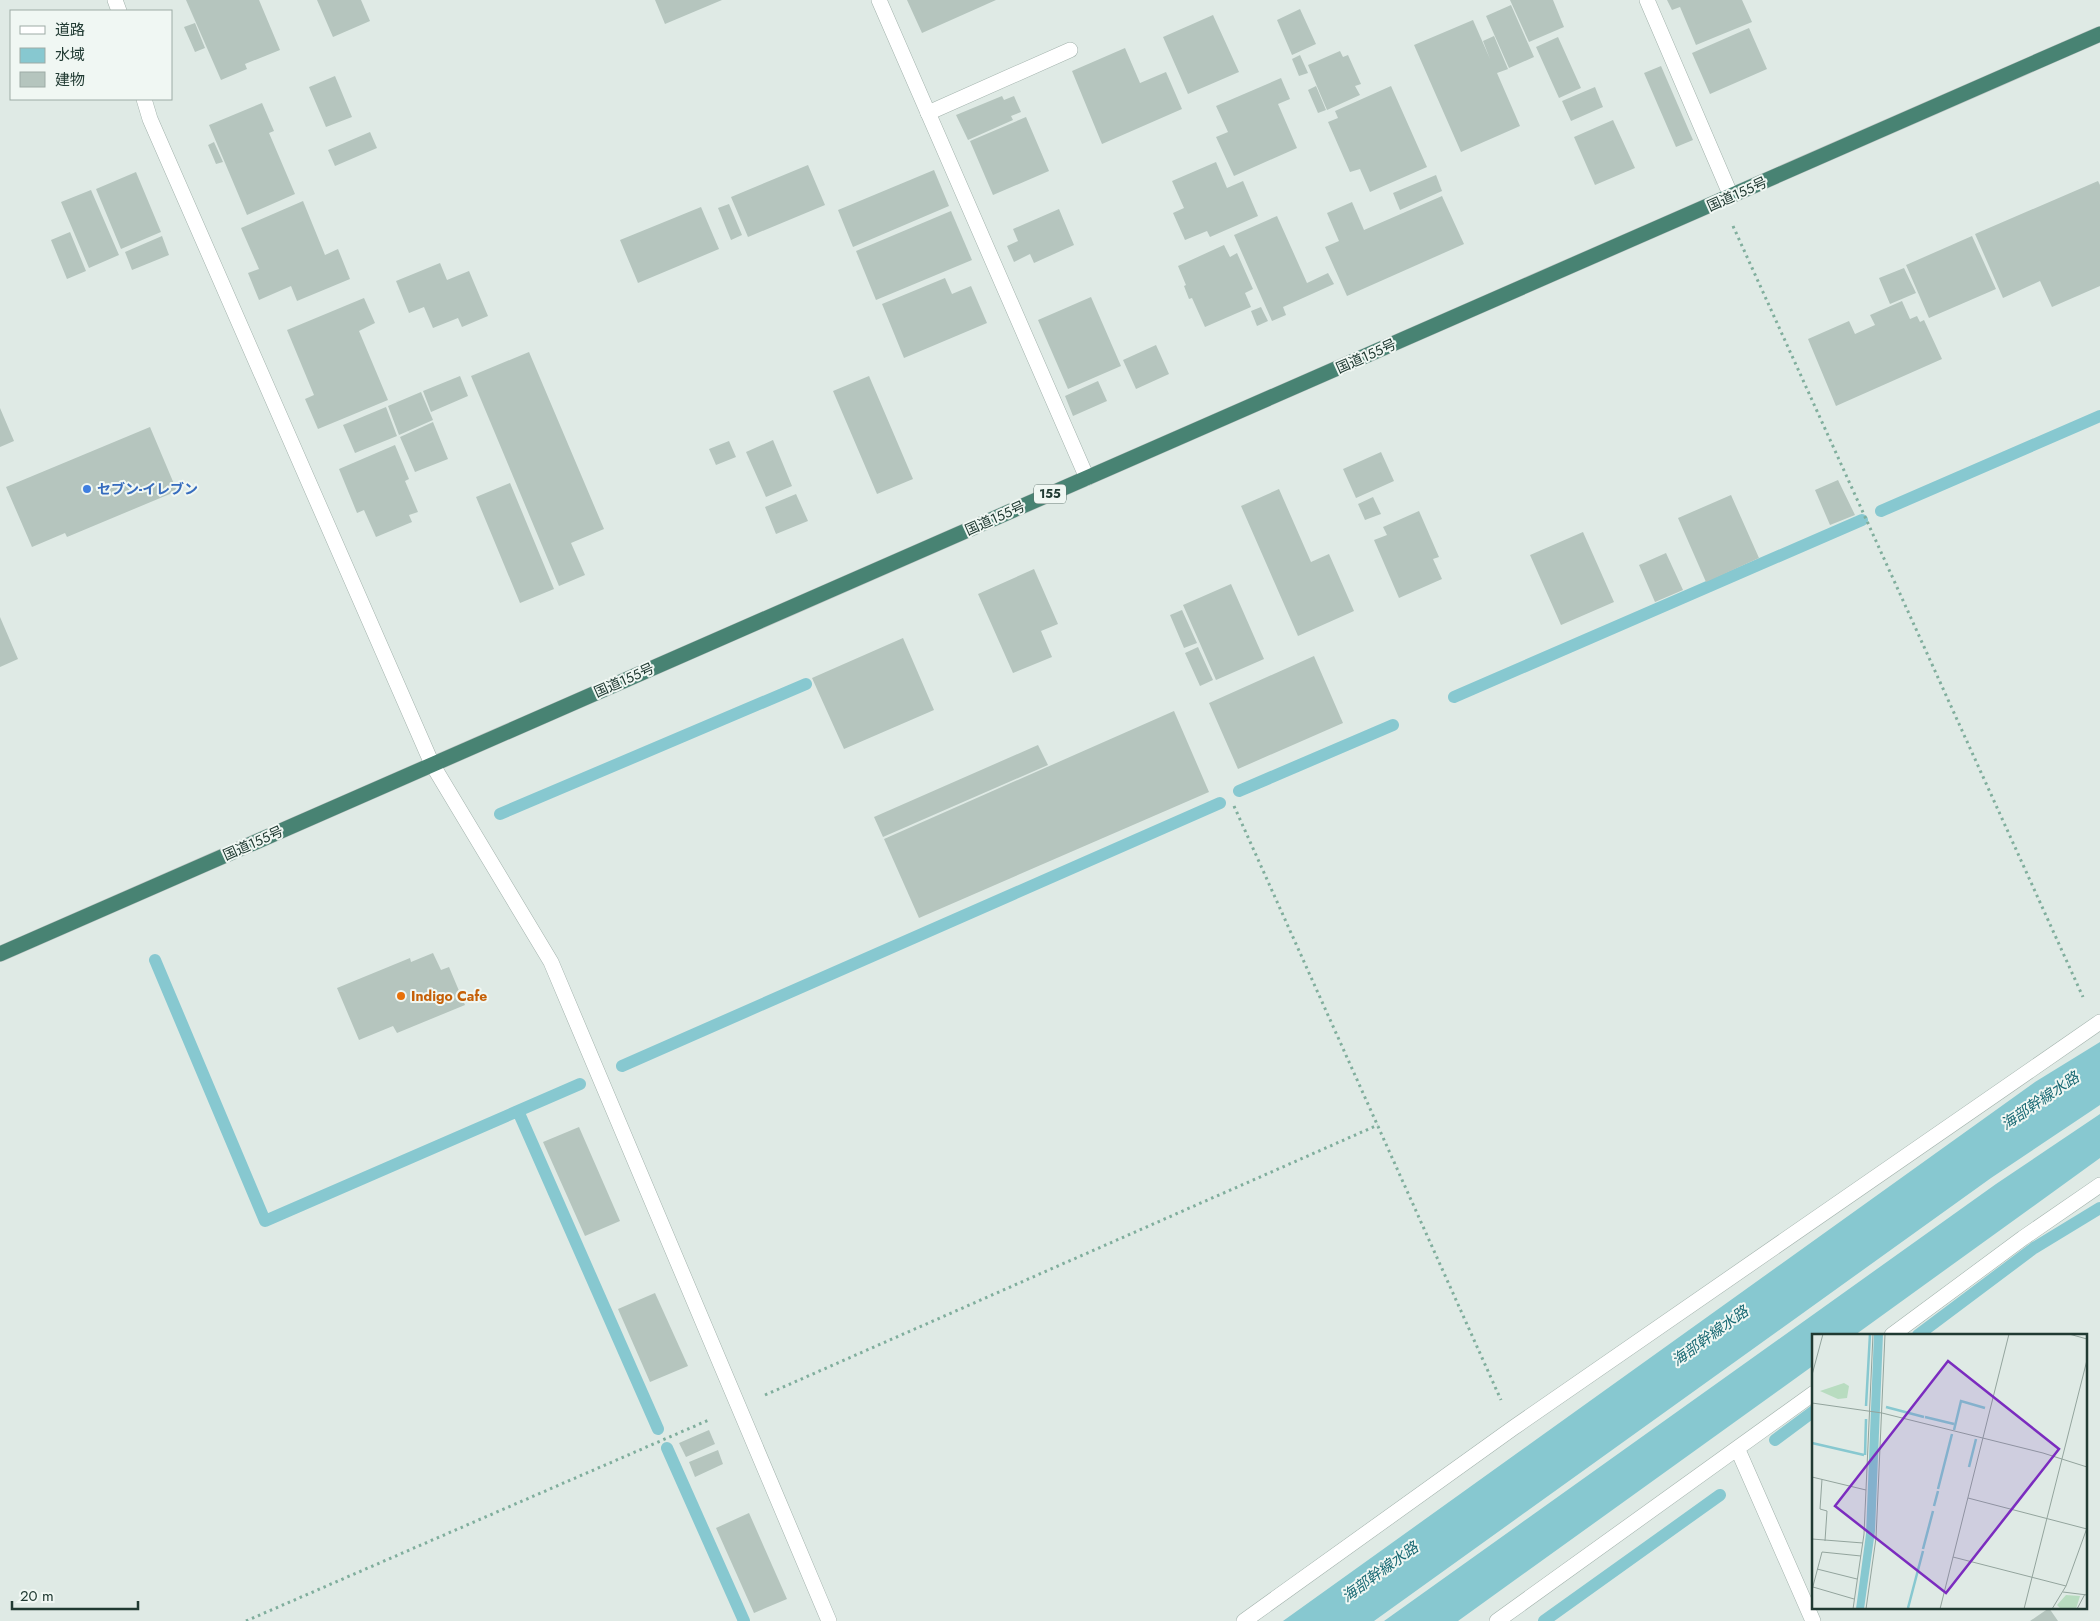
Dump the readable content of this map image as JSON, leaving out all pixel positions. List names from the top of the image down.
{
  "streets": {
    "highway": ["国道155号", "155"]
  },
  "water": ["海部幹線水路"],
  "places": ["セブン-イレブン", "Indigo Cafe"],
  "legend": ["道路", "水域", "建物"],
  "scale_bar": "20 m"
}
